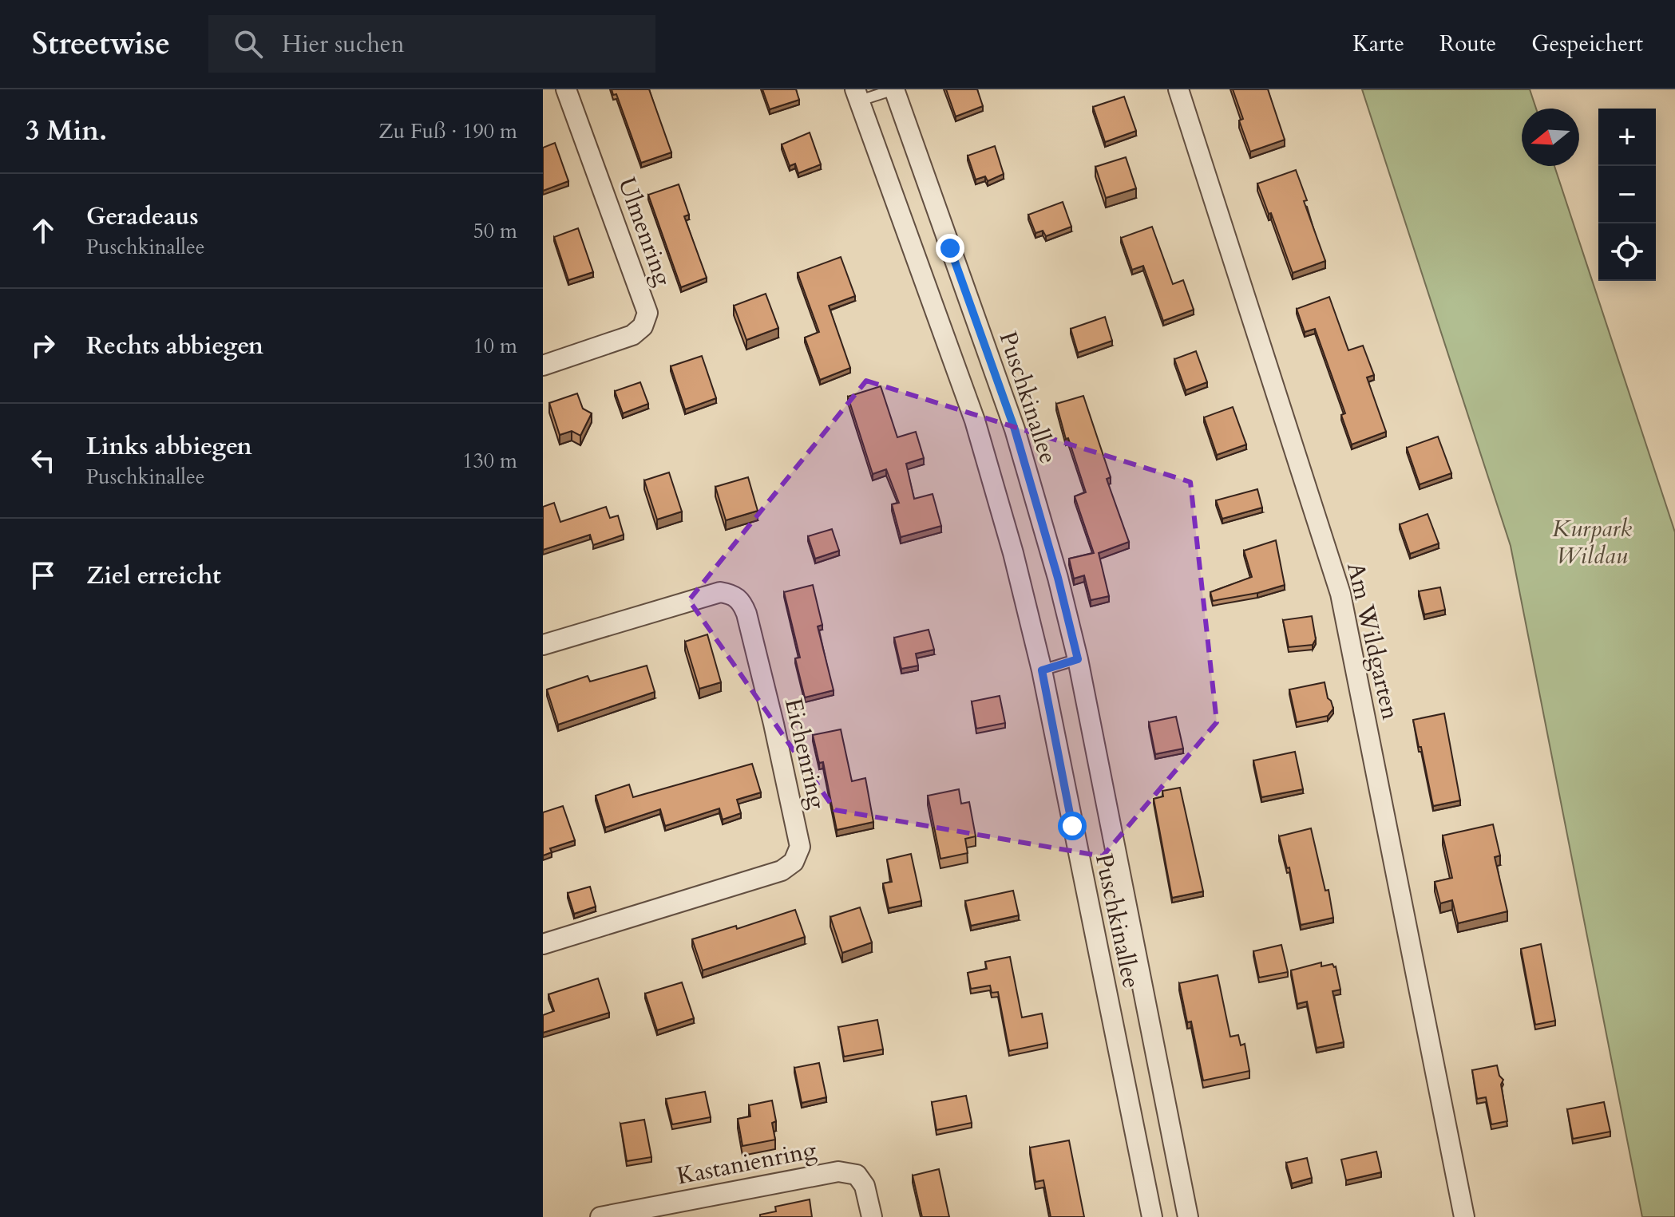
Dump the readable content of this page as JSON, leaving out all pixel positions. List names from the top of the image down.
{
  "streets": {
    "street": [
      "Ulmenring",
      "Puschkinallee",
      "Am Wildgarten",
      "Eichenring",
      "Kastanienring"
    ]
  },
  "parks": ["Kurpark Wildau"],
  "north": "left",
  "page": {
    "header": "Streetwise",
    "search": "Hier suchen",
    "nav": ["Karte", "Route", "Gespeichert"],
    "heading": ["3 Min.", "Zu Fuß · 190 m"],
    "map_buttons": ["+", "−"],
    "list": [
      ["Geradeaus", "Puschkinallee", "50 m"],
      ["Rechts abbiegen", "10 m"],
      ["Links abbiegen", "Puschkinallee", "130 m"],
      "Ziel erreicht"
    ]
  }
}
